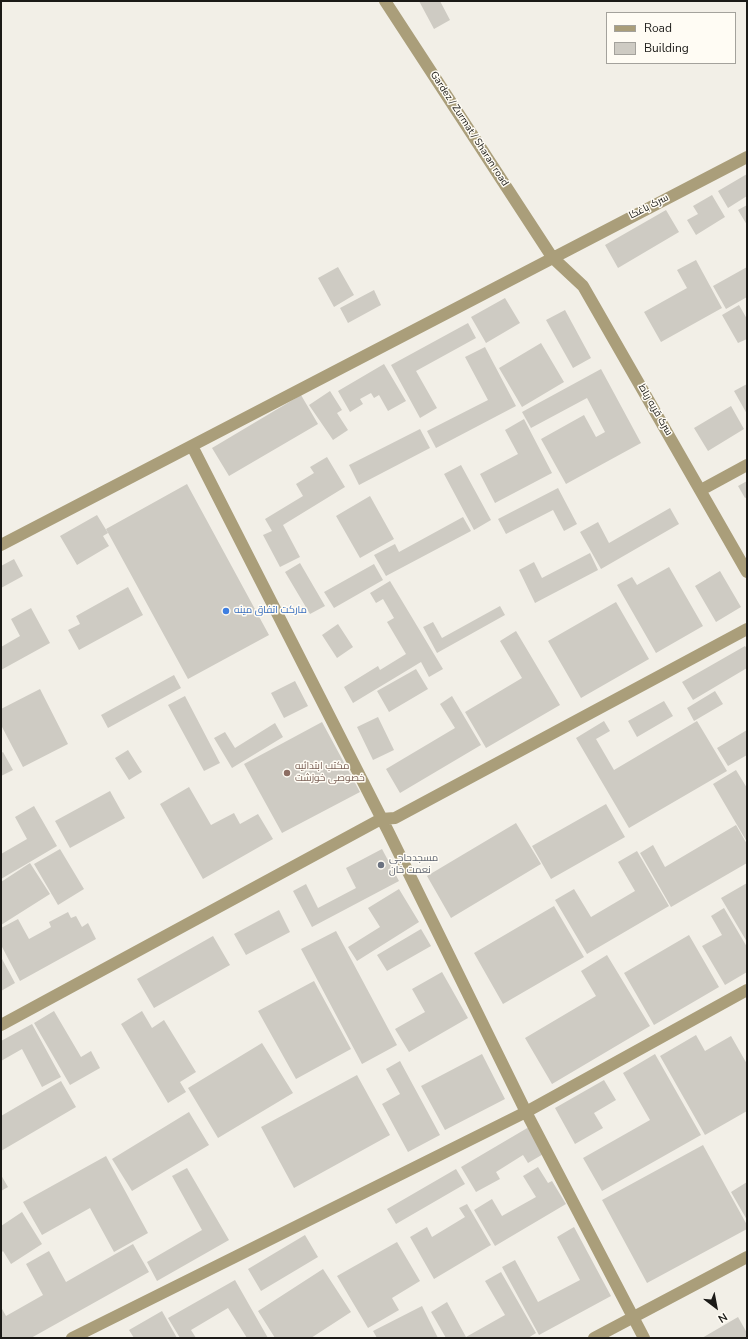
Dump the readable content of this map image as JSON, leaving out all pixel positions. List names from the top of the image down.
{
  "streets": {
    "street": ["Gardez / Zurmat / Sharan road", "سرک باغکا", "سرک قریه رباط"]
  },
  "crossings": [
    ["Gardez / Zurmat / Sharan road", "سرک باغکا"],
    ["Gardez / Zurmat / Sharan road", "سرک قریه رباط"],
    ["سرک باغکا", "سرک قریه رباط"]
  ],
  "places": ["مارکت اتفاق مینه", "مکتب ابتدائیه خصوصی خوزشت", "مسجدحاجی نعمت خان"],
  "legend": ["Road", "Building"],
  "north": "bottom right"
}
